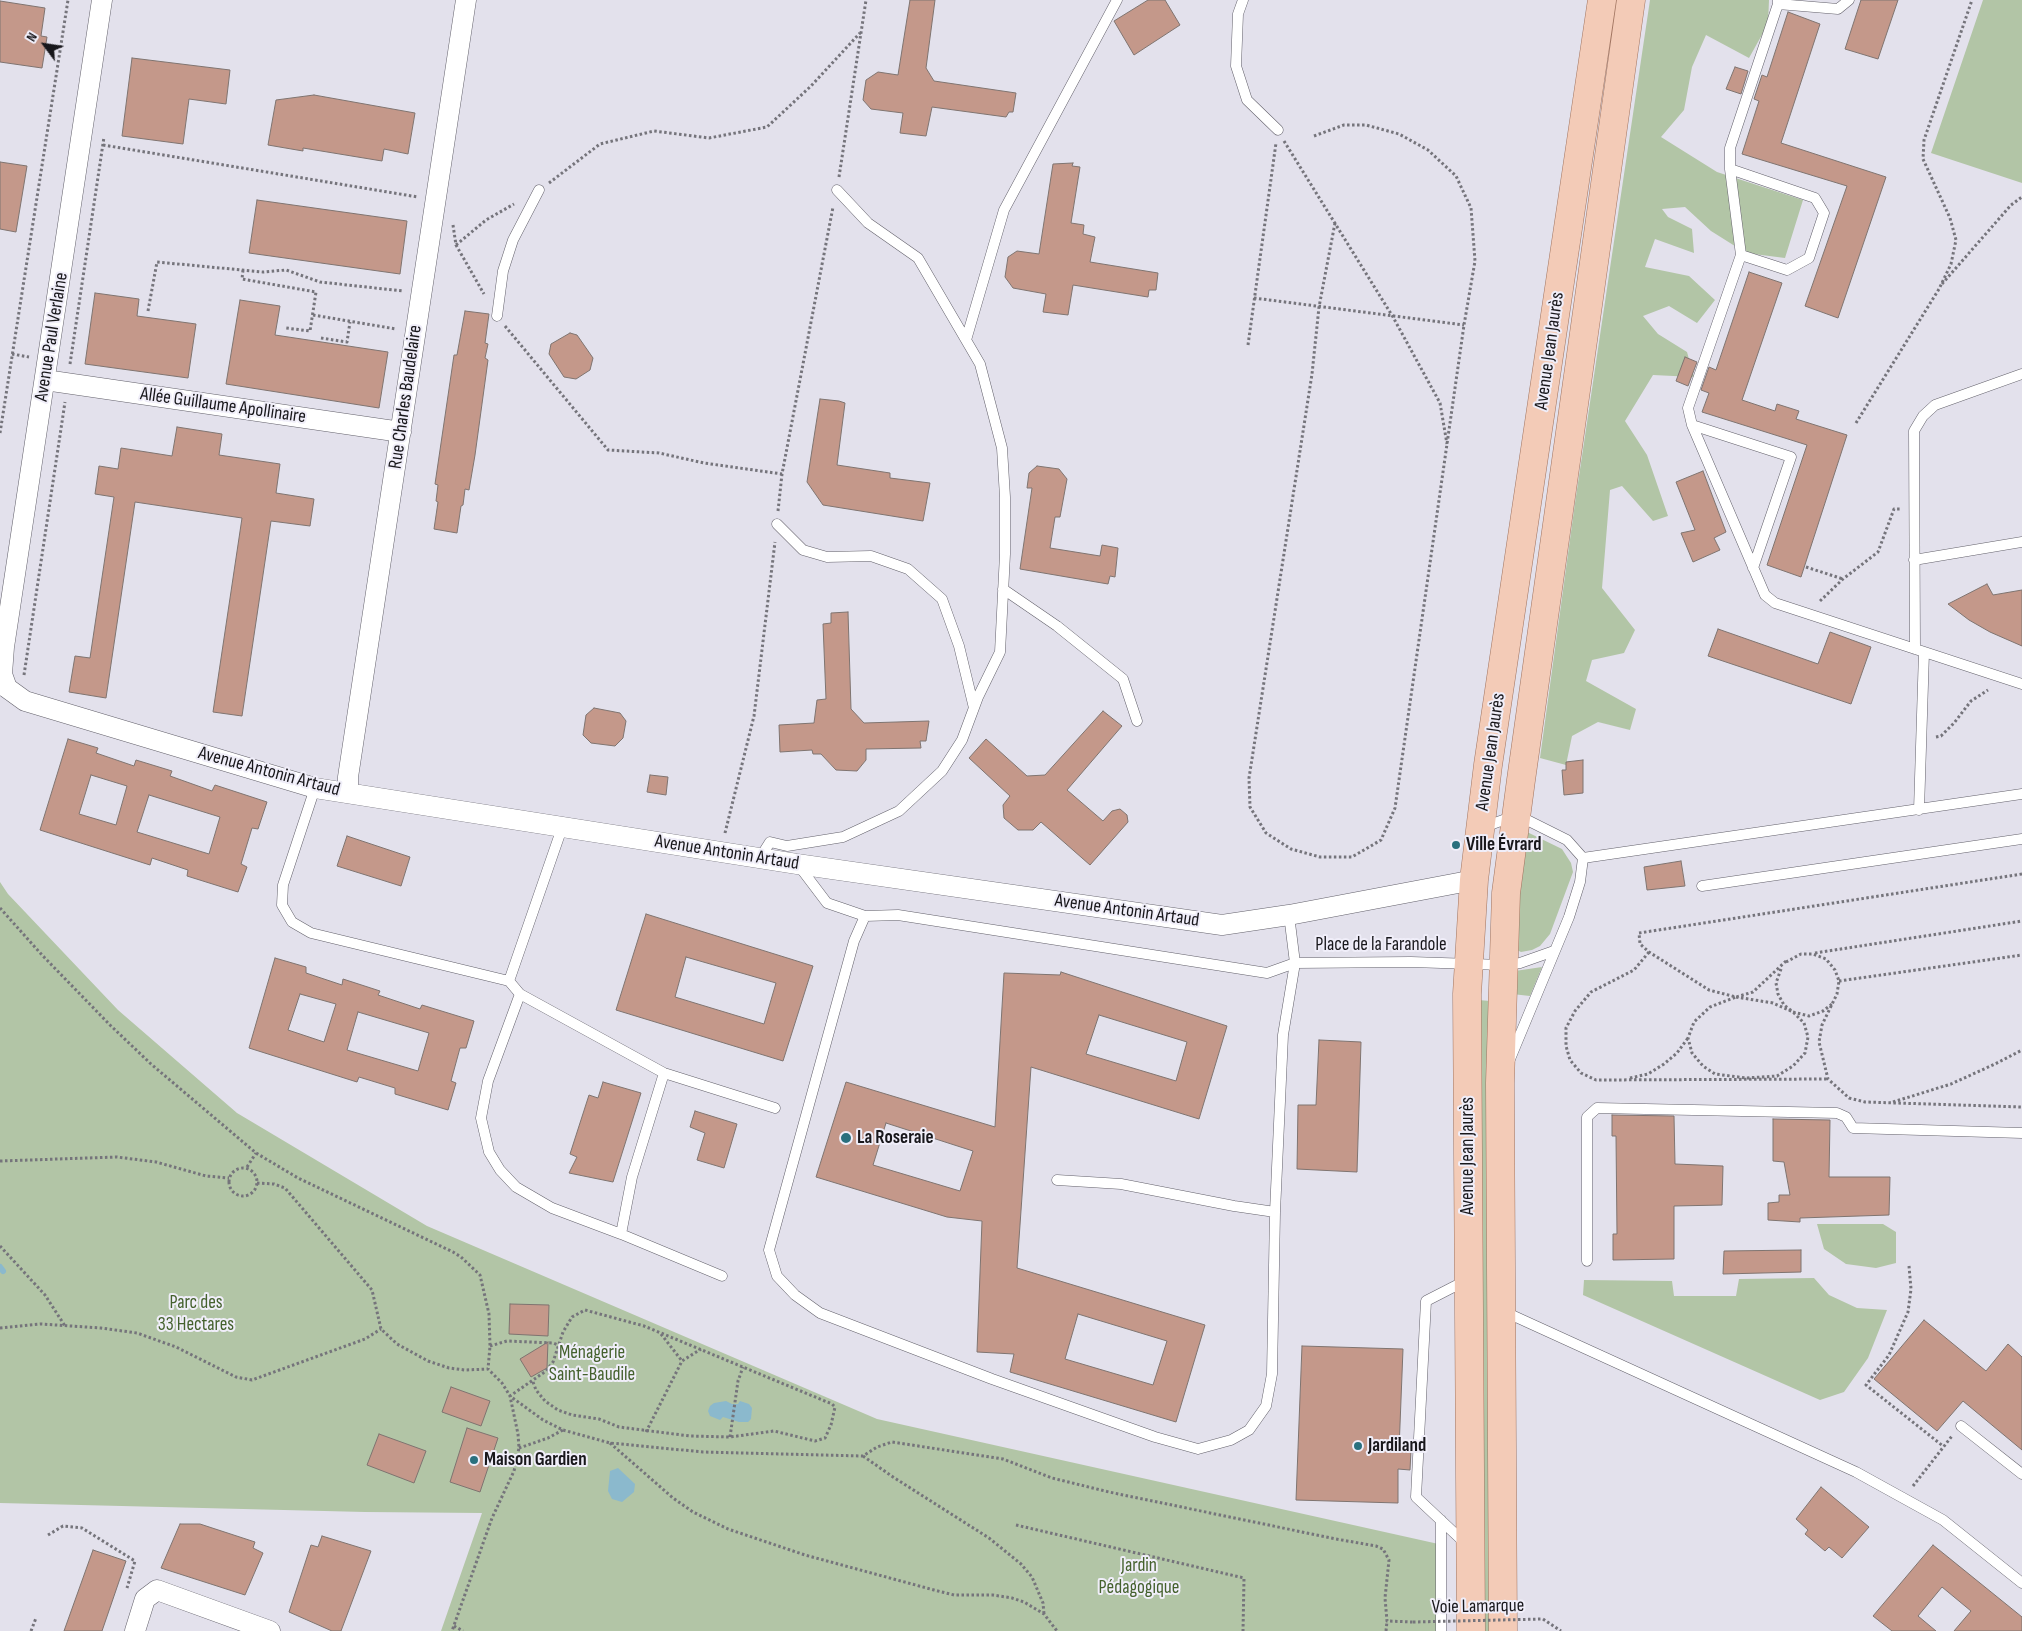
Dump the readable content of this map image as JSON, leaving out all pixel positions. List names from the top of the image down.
{
  "streets": {
    "main road": ["Avenue Jean Jaurès"],
    "street": [
      "Avenue Paul Verlaine",
      "Rue Charles Baudelaire",
      "Allée Guillaume Apollinaire",
      "Avenue Antonin Artaud"
    ],
    "lane": ["Place de la Farandole"],
    "path": ["Voie Lamarque"]
  },
  "crossings": [
    ["Avenue Paul Verlaine", "Allée Guillaume Apollinaire"],
    ["Avenue Paul Verlaine", "Avenue Antonin Artaud"],
    ["Avenue Jean Jaurès", "Avenue Antonin Artaud"],
    ["Avenue Jean Jaurès", "Place de la Farandole"],
    ["Rue Charles Baudelaire", "Allée Guillaume Apollinaire"],
    ["Rue Charles Baudelaire", "Avenue Antonin Artaud"]
  ],
  "parks": ["Parc des 33 Hectares", "Ménagerie Saint-Baudile", "Jardin Pédagogique"],
  "places": [
    "Ville Évrard",
    "La Roseraie",
    "Jardiland",
    "Maison Gardien"
  ],
  "north": "top left"
}
